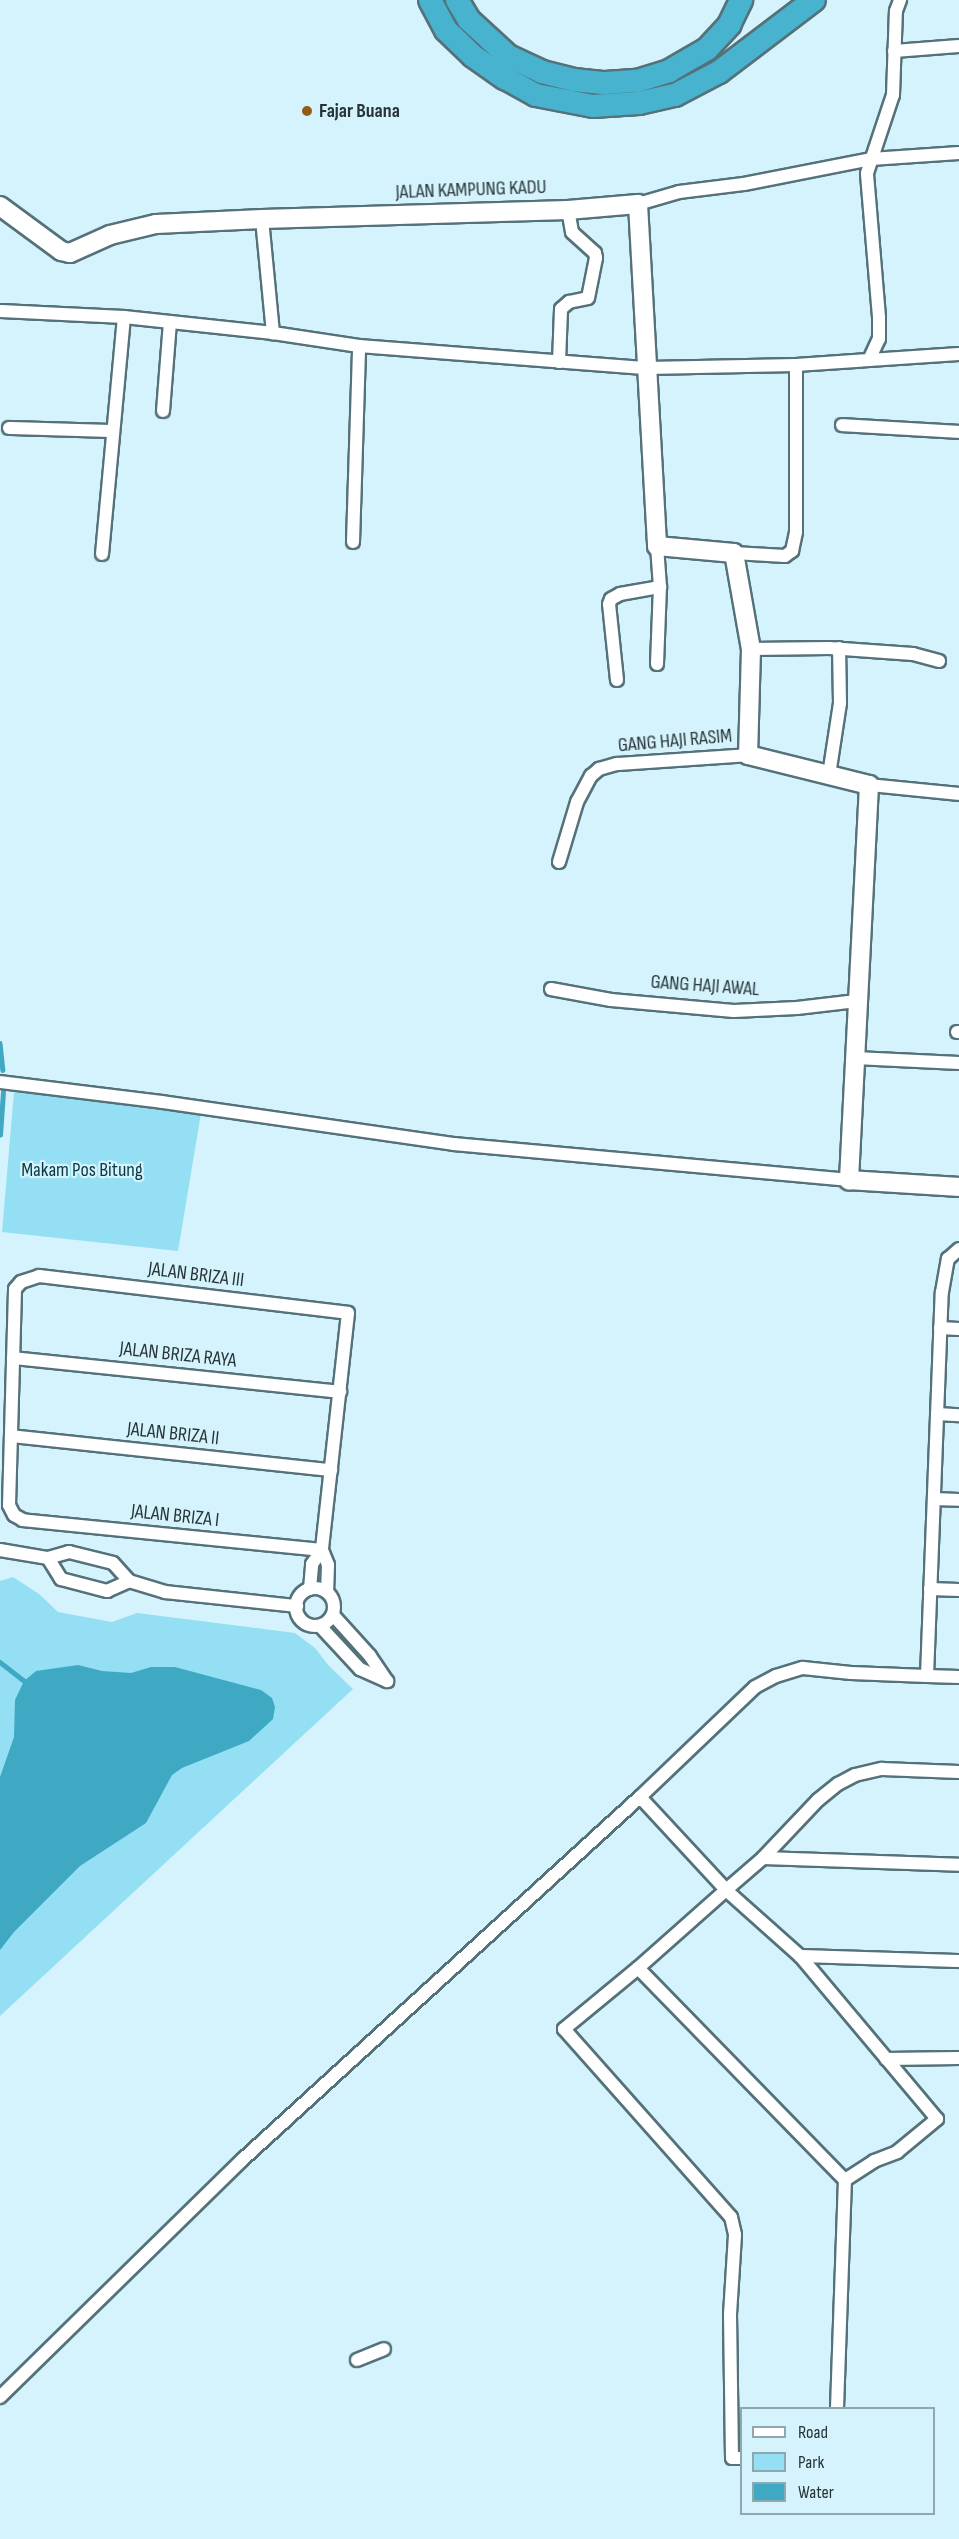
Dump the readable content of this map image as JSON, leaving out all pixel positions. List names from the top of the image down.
{
  "streets": {
    "street": [
      "JALAN KAMPUNG KADU",
      "GANG HAJI RASIM",
      "GANG HAJI AWAL",
      "JALAN BRIZA III",
      "JALAN BRIZA RAYA",
      "JALAN BRIZA II",
      "JALAN BRIZA I"
    ]
  },
  "crossings": [
    ["JALAN BRIZA III", "JALAN BRIZA RAYA"],
    ["JALAN BRIZA II", "JALAN BRIZA I"]
  ],
  "parks": ["Makam Pos Bitung"],
  "places": ["Fajar Buana"],
  "legend": ["Road", "Park", "Water"]
}
